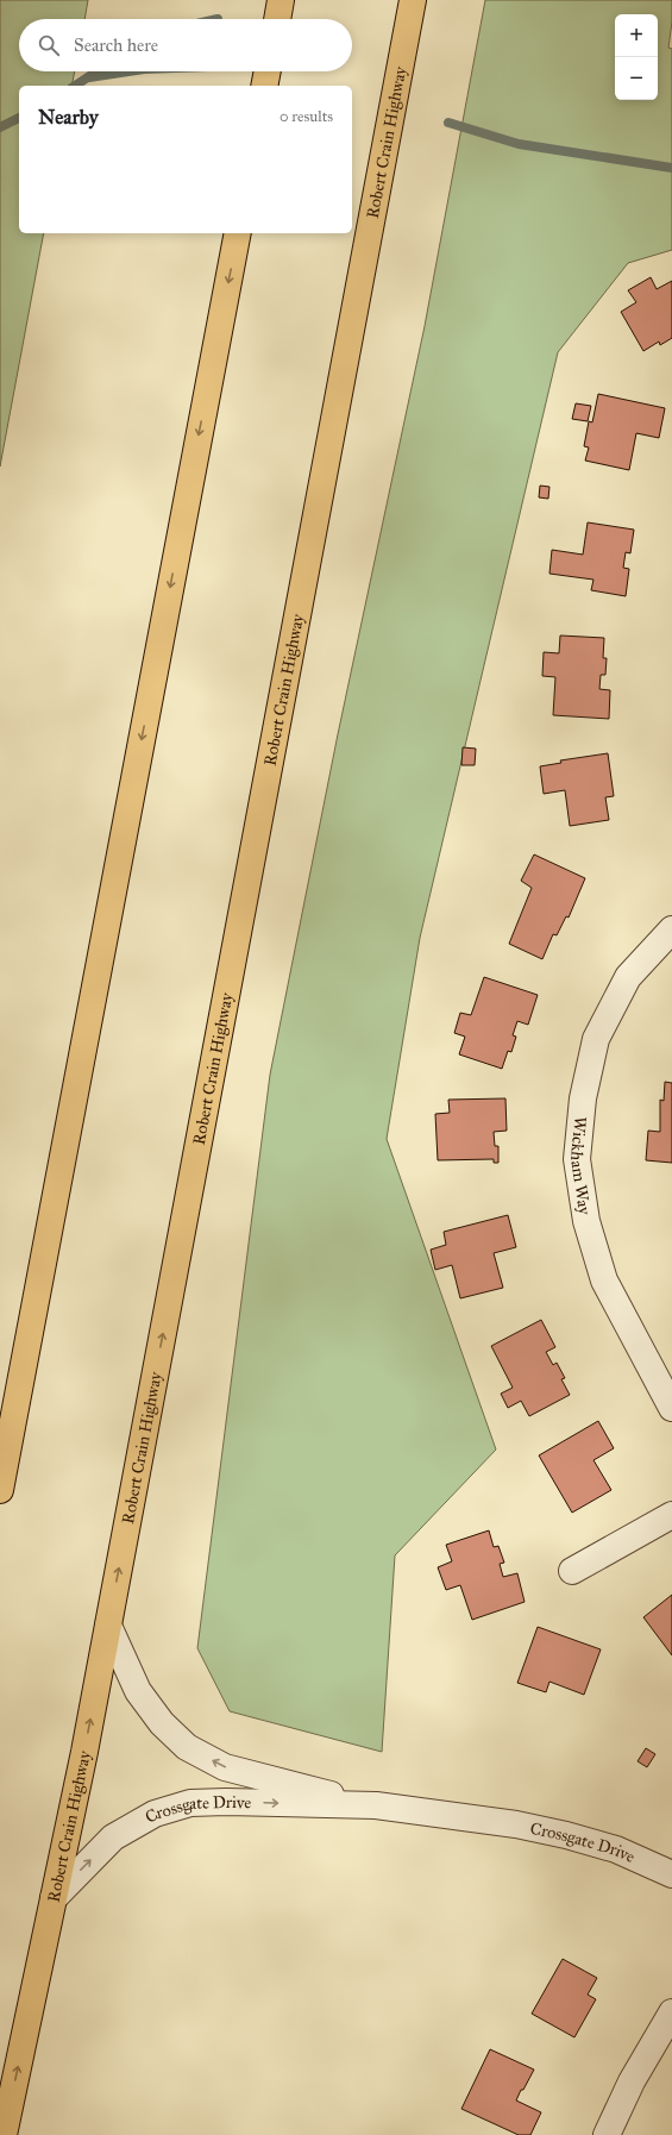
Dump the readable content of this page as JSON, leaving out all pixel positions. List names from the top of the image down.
{
  "streets": {
    "highway": ["Robert Crain Highway"],
    "street": ["Wickham Way", "Crossgate Drive"]
  },
  "crossings": [
    ["Robert Crain Highway", "Crossgate Drive"]
  ],
  "page": {
    "map_buttons": ["+", "−"],
    "search": "Search here",
    "heading": ["Nearby", "0 results"]
  }
}
